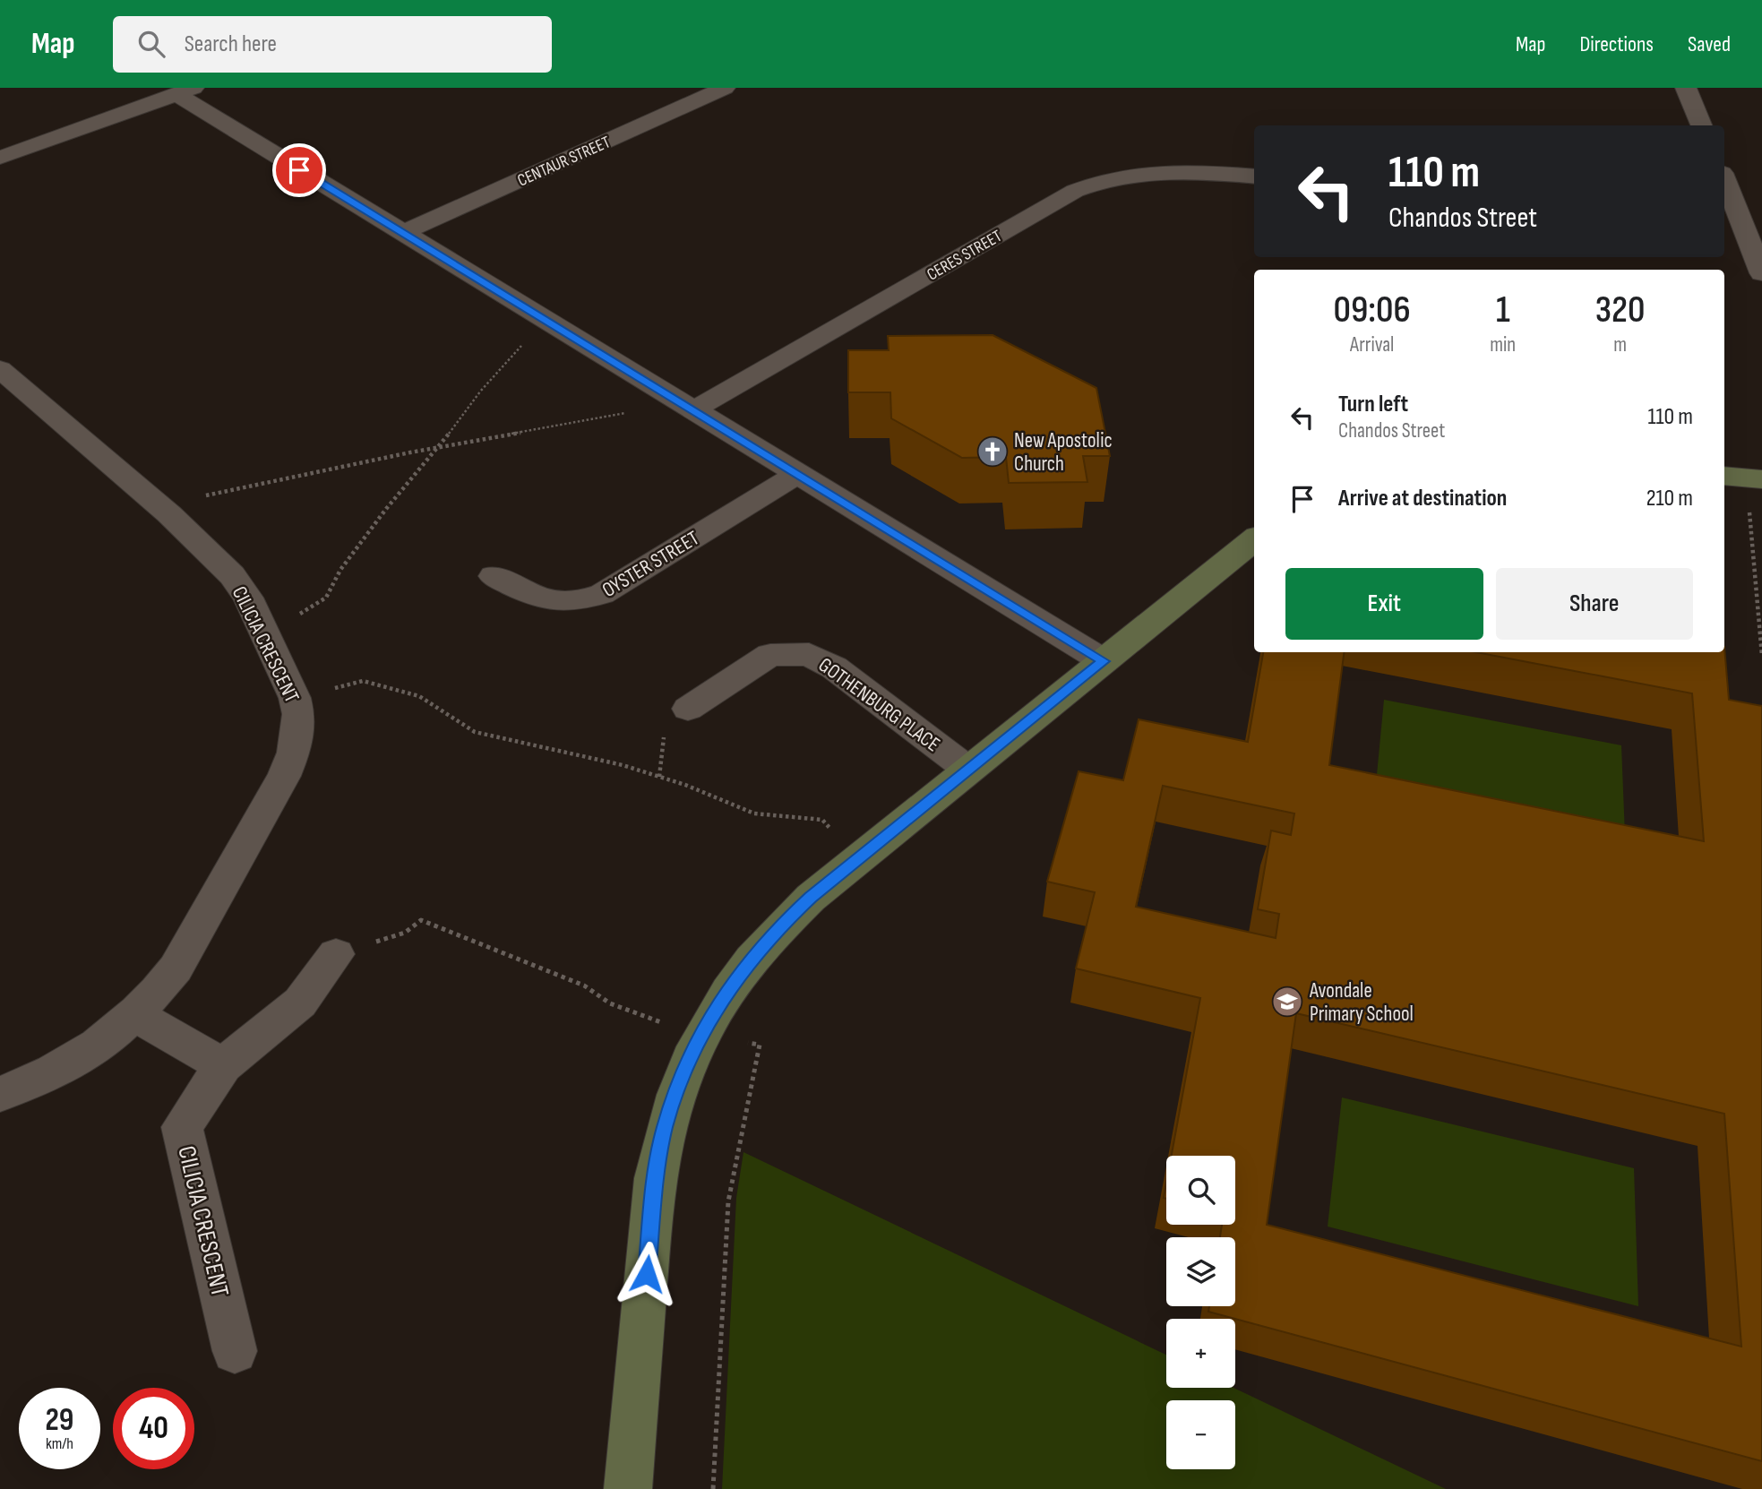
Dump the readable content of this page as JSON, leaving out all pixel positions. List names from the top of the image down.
{
  "streets": {
    "street": [
      "CENTAUR STREET",
      "CERES STREET",
      "OYSTER STREET",
      "CILICIA CRESCENT",
      "GOTHENBURG PLACE"
    ]
  },
  "places": {
    "church": ["New Apostolic Church"],
    "school or university": ["Avondale Primary School"]
  },
  "page": {
    "header": "Map",
    "search": "Search here",
    "nav": ["Map", "Directions", "Saved"],
    "turn": ["110 m", "Chandos Street"],
    "eta": [
      "09:06",
      "Arrival",
      "1",
      "min",
      "320",
      "m"
    ],
    "list": [
      {
        "name": "Turn left",
        "note": "Chandos Street",
        "value": "110 m"
      },
      {
        "name": "Arrive at destination",
        "value": "210 m"
      }
    ],
    "buttons": ["Exit", "Share"],
    "map_buttons": ["+", "−"],
    "speed": "29 km/h",
    "limit": "40"
  }
}
